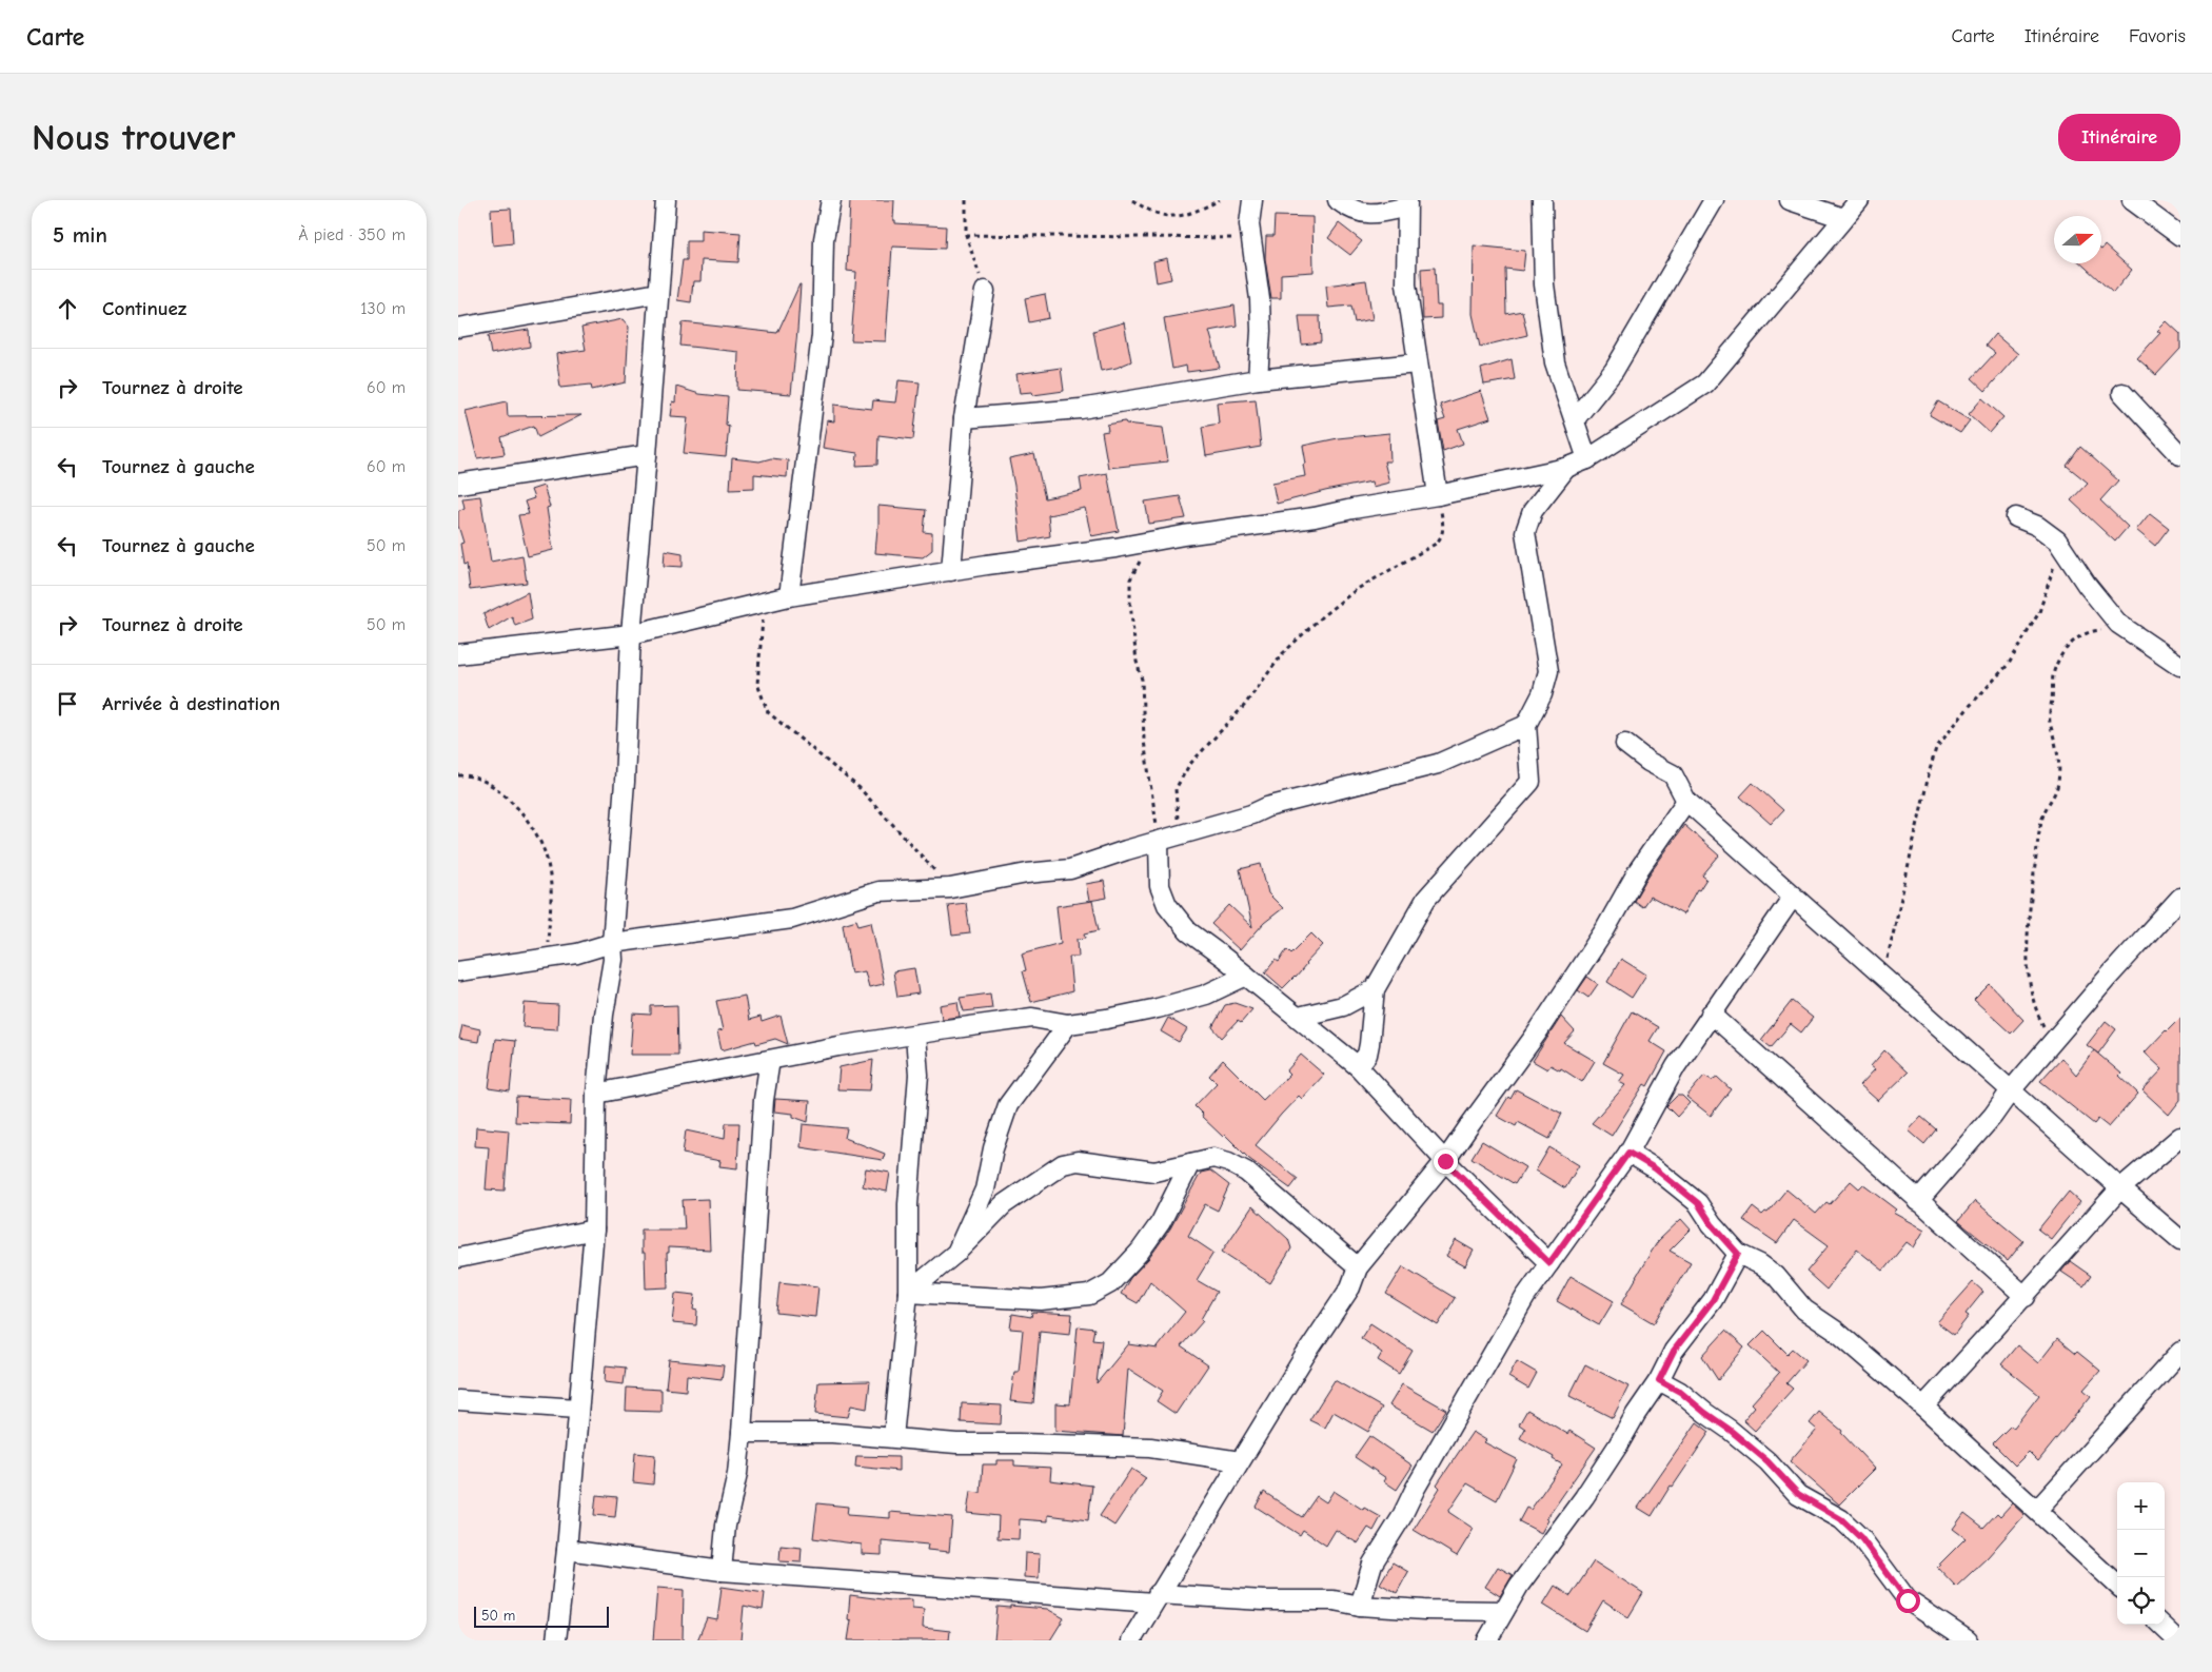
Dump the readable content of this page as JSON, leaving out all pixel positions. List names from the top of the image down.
{
  "scale_bar": "50 m",
  "north": "right",
  "page": {
    "header": "Carte",
    "nav": ["Carte", "Itinéraire", "Favoris"],
    "buttons": "Itinéraire",
    "title": "Nous trouver",
    "heading": ["5 min", "À pied · 350 m"],
    "list": [
      ["Continuez", "130 m"],
      ["Tournez à droite", "60 m"],
      ["Tournez à gauche", "60 m"],
      ["Tournez à gauche", "50 m"],
      ["Tournez à droite", "50 m"],
      "Arrivée à destination"
    ],
    "map_buttons": ["+", "−"],
    "scale": "50 m"
  }
}
